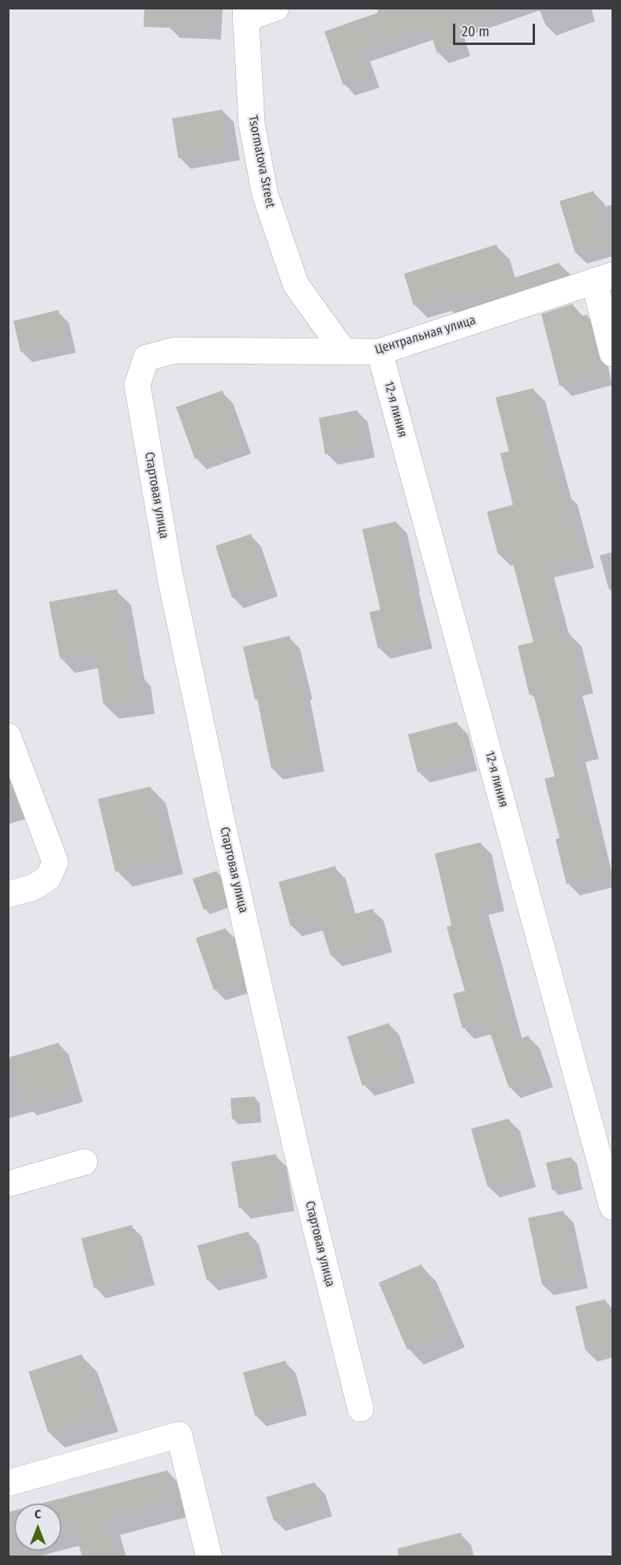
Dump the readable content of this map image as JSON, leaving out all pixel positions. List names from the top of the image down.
{
  "streets": {
    "street": [
      "Tsormatova Street",
      "Центральная улица",
      "12-я линия",
      "Стартовая улица"
    ]
  },
  "crossings": [
    ["Tsormatova Street", "Центральная улица"],
    ["Центральная улица", "12-я линия"],
    ["Центральная улица", "Стартовая улица"]
  ],
  "scale_bar": "20 m",
  "north": "top"
}
